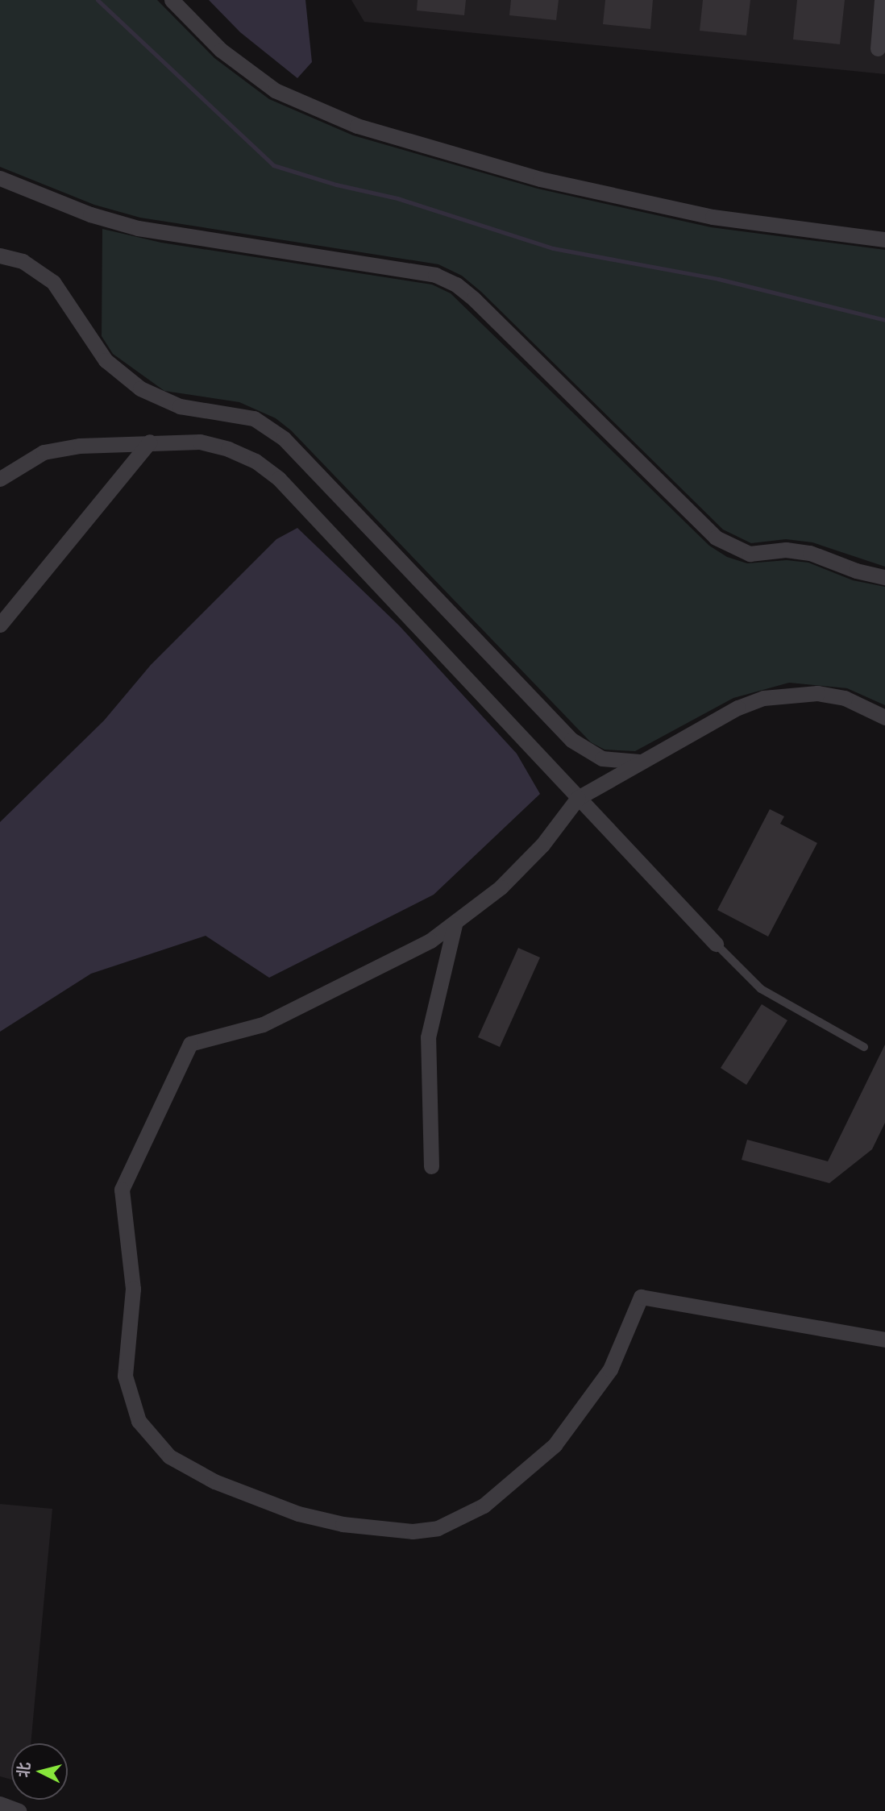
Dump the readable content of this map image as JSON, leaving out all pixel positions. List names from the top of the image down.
{
  "north": "left"
}
